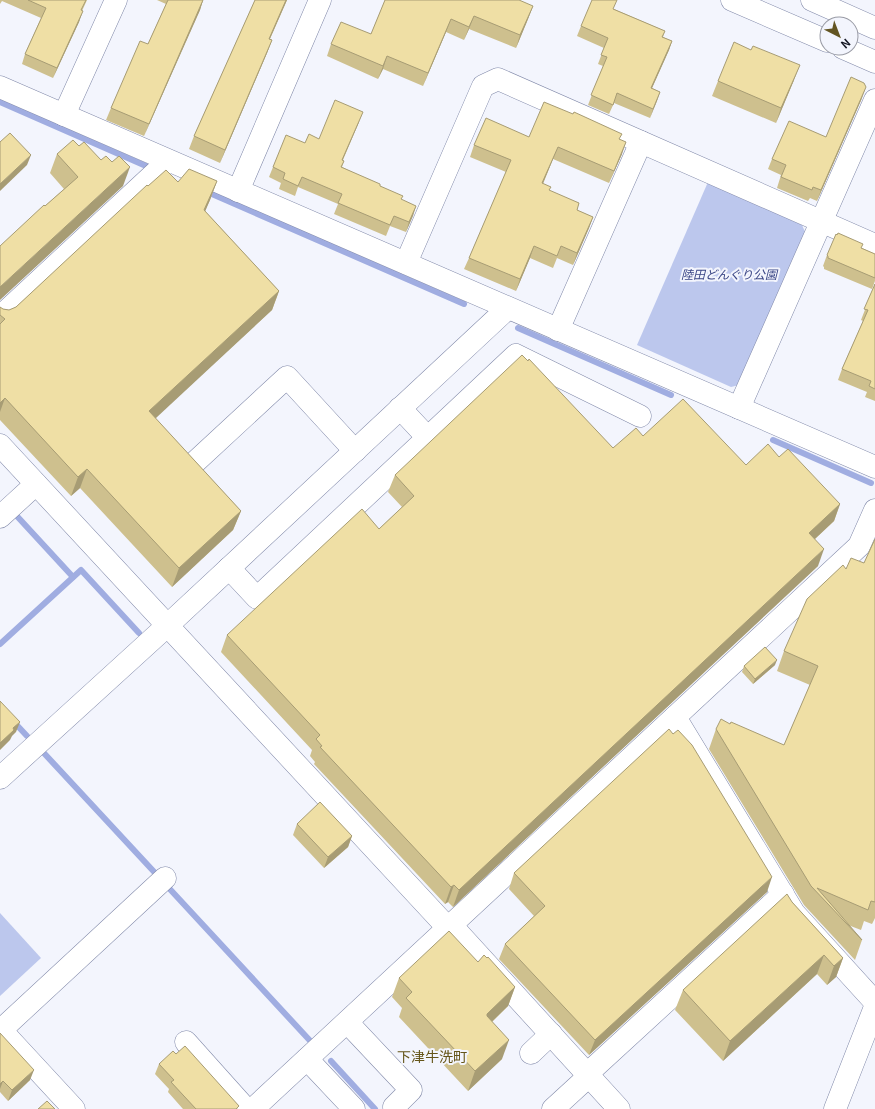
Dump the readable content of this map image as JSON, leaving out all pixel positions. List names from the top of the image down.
{
  "districts": ["下津牛洗町"],
  "parks": ["陸田どんぐり公園"],
  "north": "bottom right"
}
